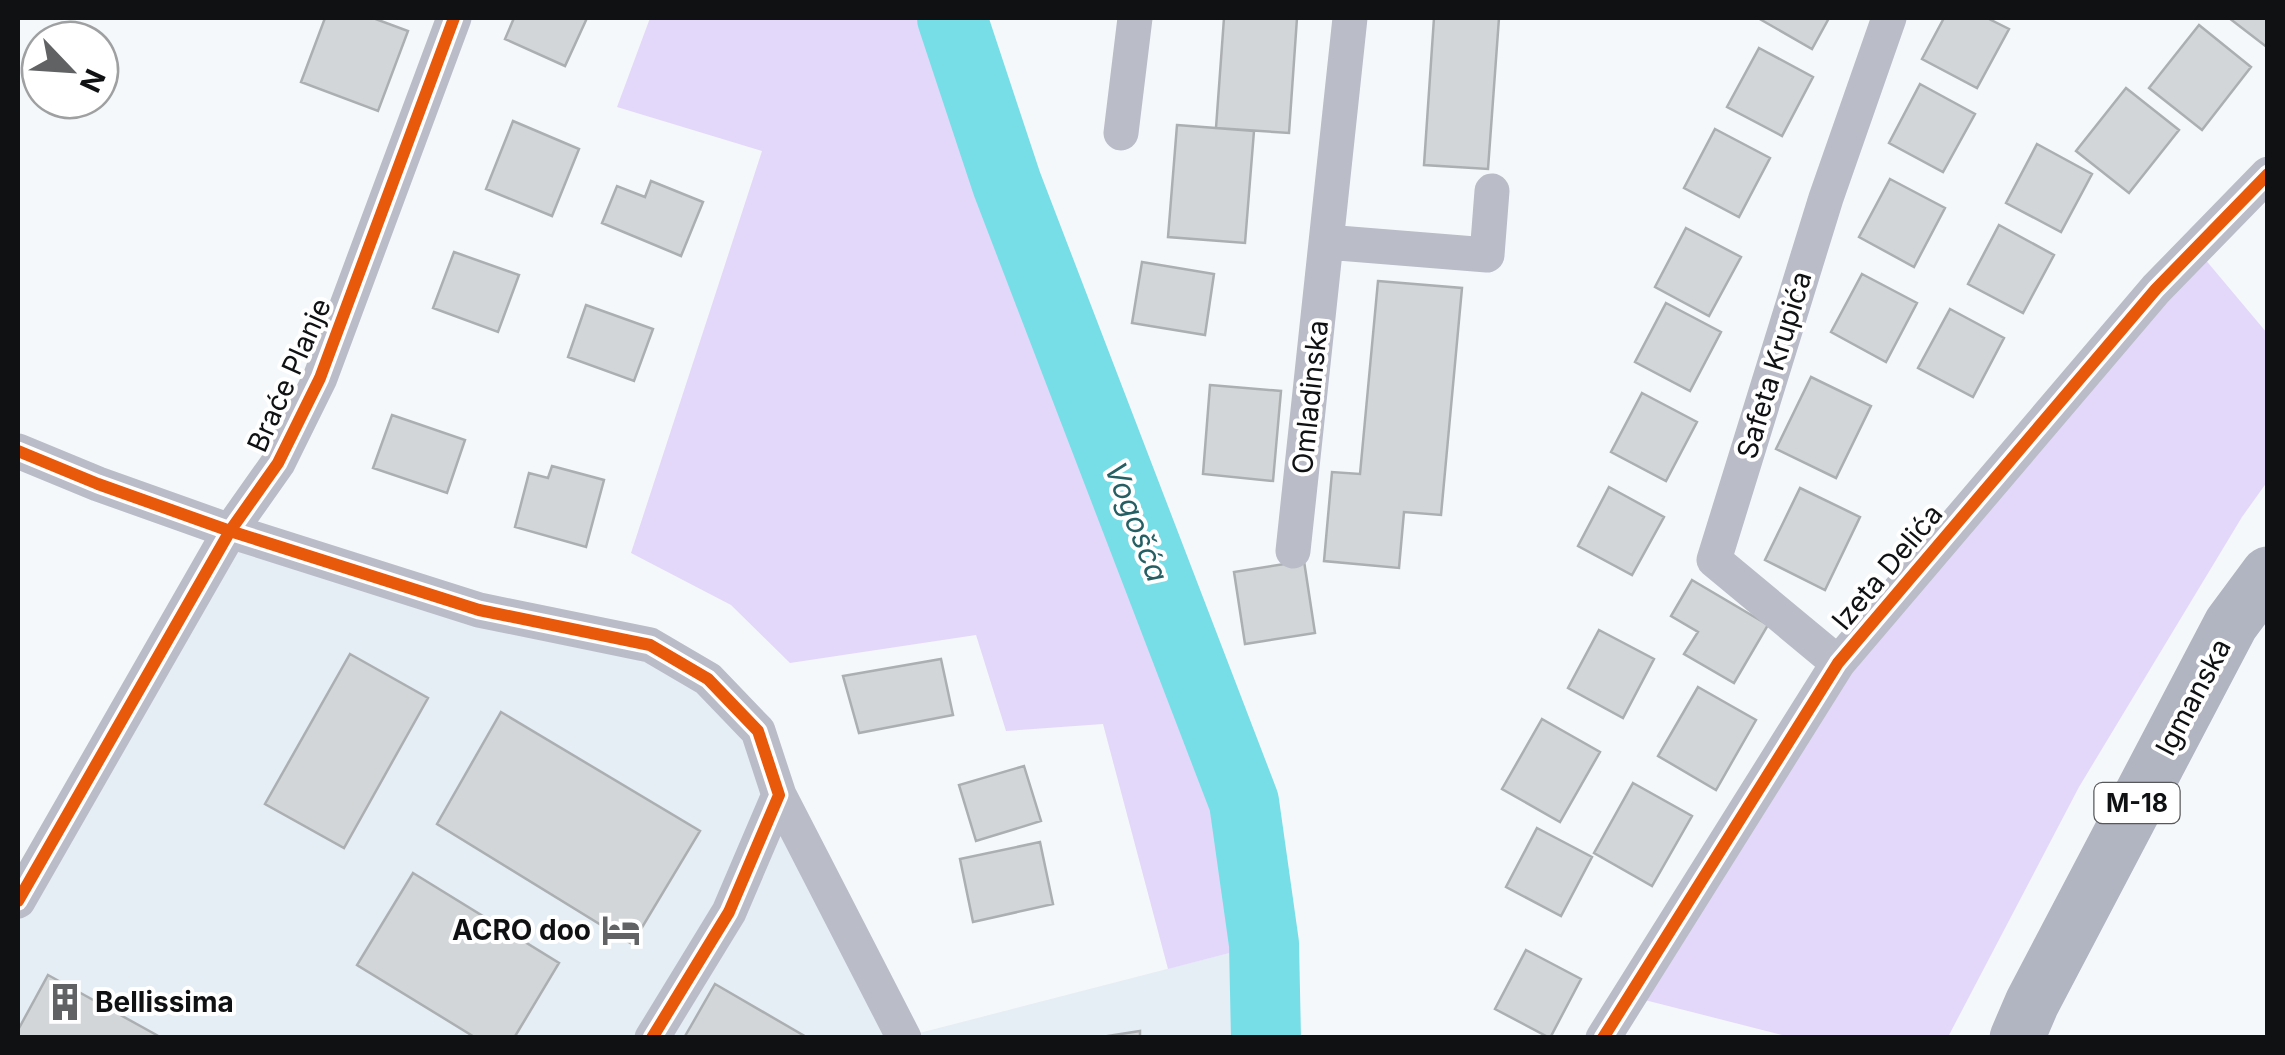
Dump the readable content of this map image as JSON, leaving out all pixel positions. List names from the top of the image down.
{
  "streets": {
    "main road": ["Igmanska", "M-18"],
    "street": [
      "Safeta Krupića",
      "Braće Planje",
      "Omladinska",
      "Izeta Delića"
    ]
  },
  "crossings": [
    ["Safeta Krupića", "Izeta Delića"]
  ],
  "water": ["Vogošća"],
  "places": {
    "hotel": ["ACRO doo"],
    "building": ["Bellissima"]
  },
  "north": "bottom right"
}
